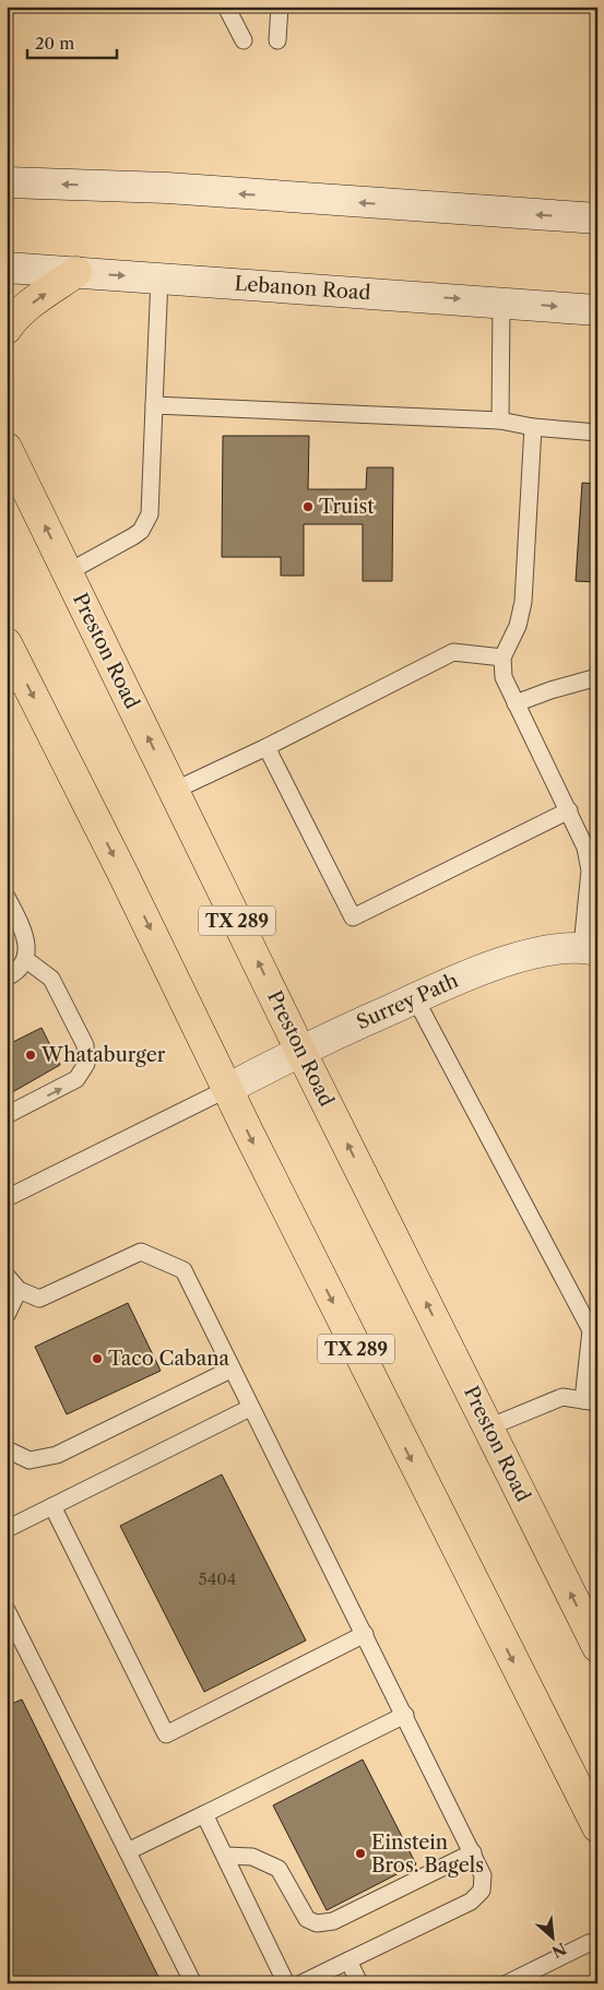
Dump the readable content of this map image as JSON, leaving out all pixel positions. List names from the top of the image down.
{
  "streets": {
    "main road": [
      "Lebanon Road",
      "Preston Road",
      "TX 289",
      "Surrey Path"
    ]
  },
  "crossings": [
    ["Preston Road", "Surrey Path"],
    ["TX 289", "Surrey Path"]
  ],
  "places": [
    "Truist",
    "Whataburger",
    "Taco Cabana",
    "Einstein Bros. Bagels"
  ],
  "house_numbers": ["5404"],
  "scale_bar": "20 m",
  "north": "bottom right"
}
